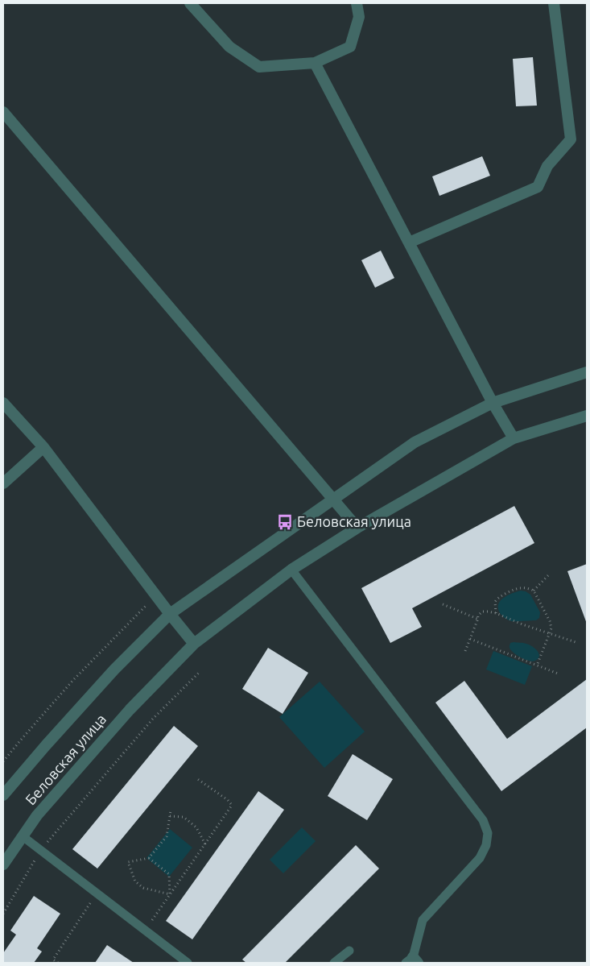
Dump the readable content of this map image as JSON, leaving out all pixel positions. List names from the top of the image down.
{
  "streets": {
    "street": ["Беловская улица"]
  },
  "places": {
    "bus stop": ["Беловская улица"]
  }
}
